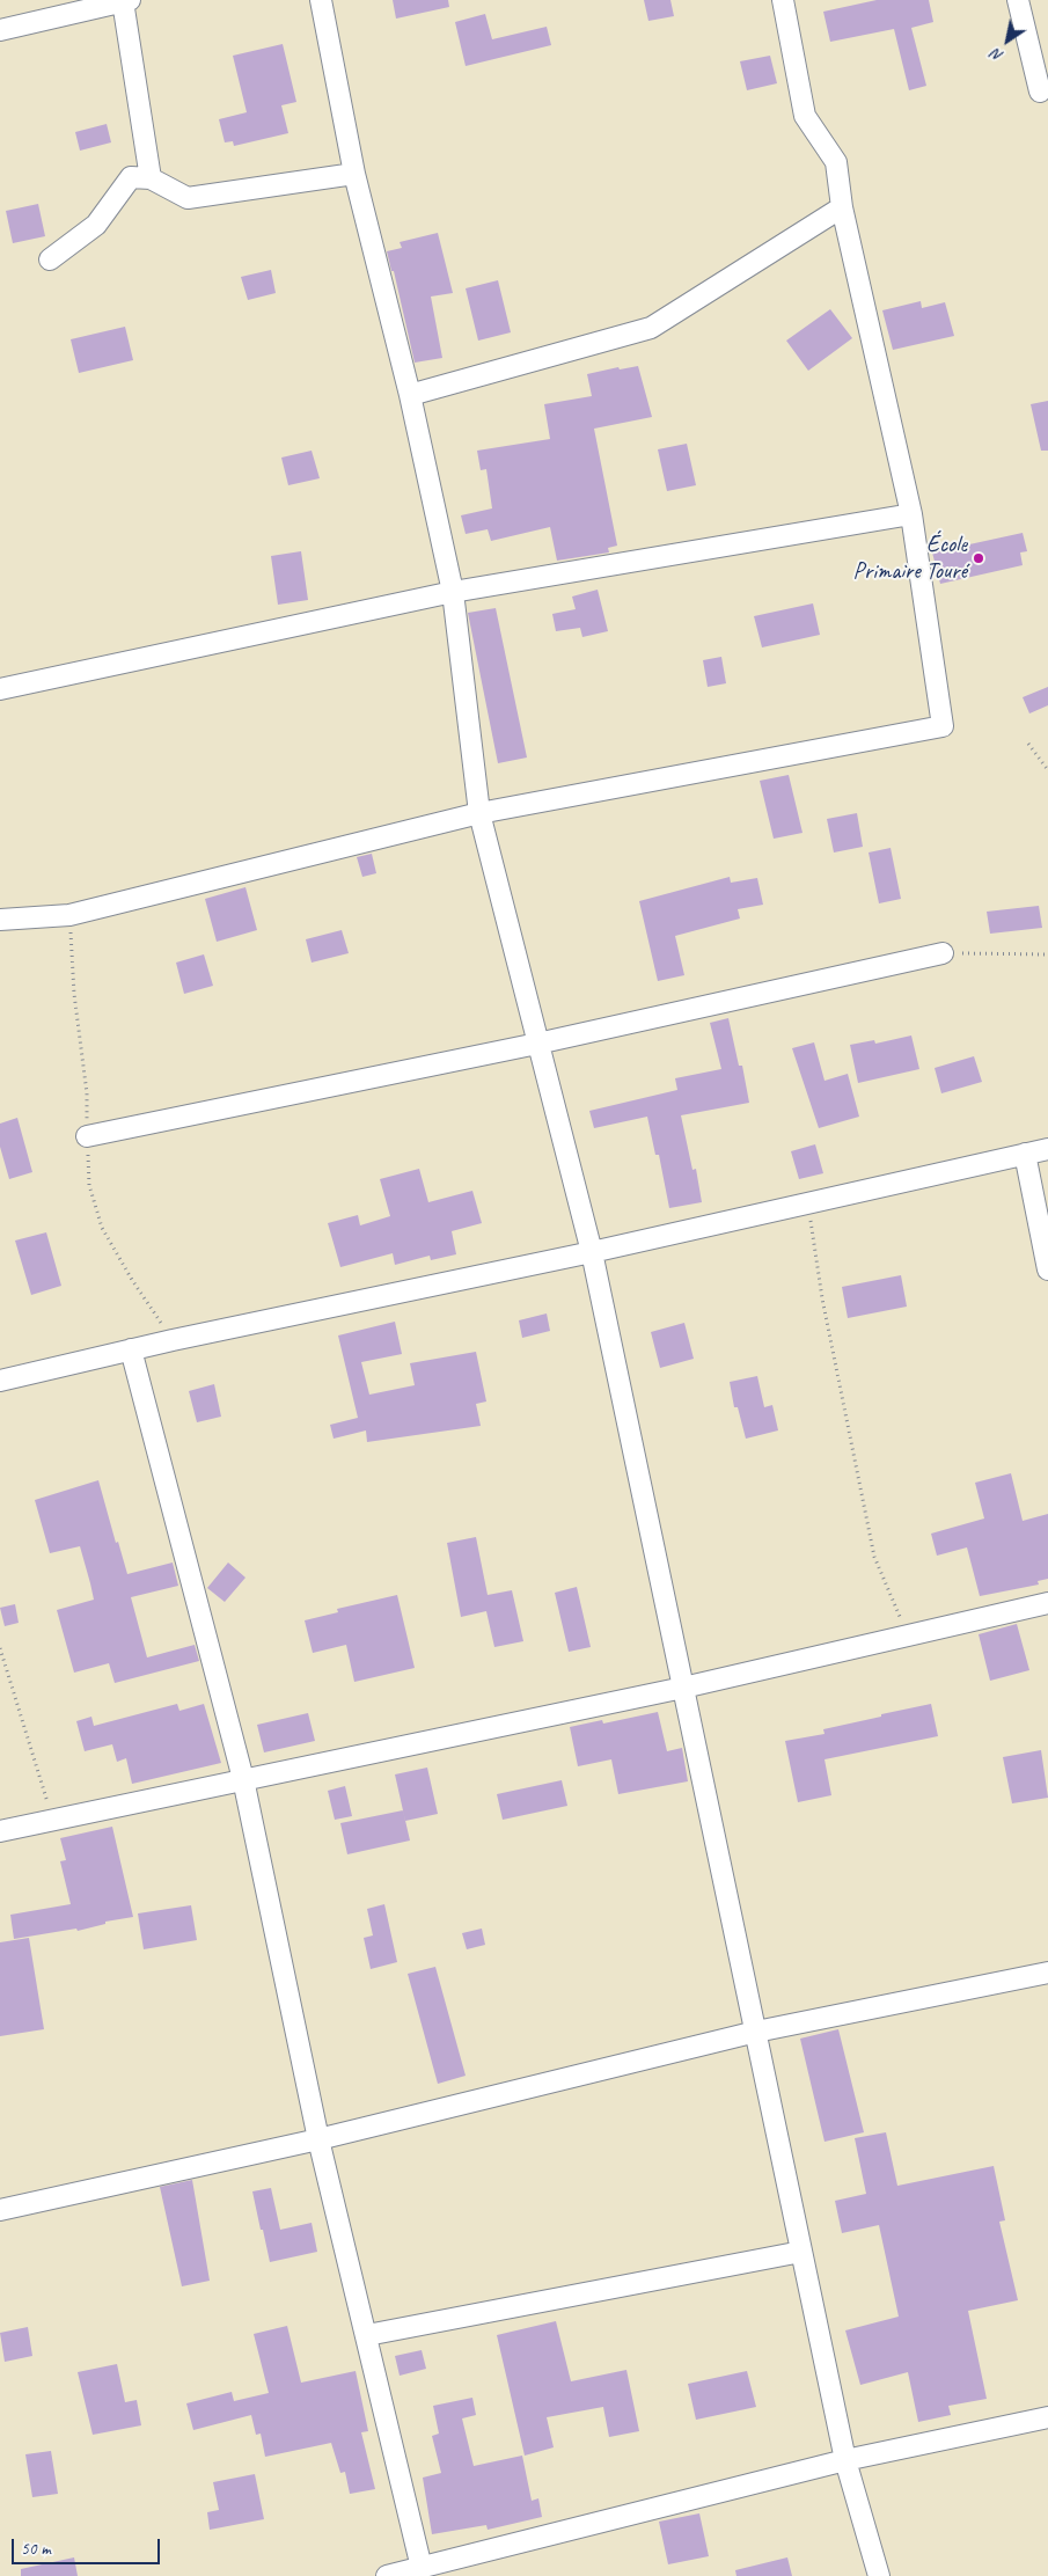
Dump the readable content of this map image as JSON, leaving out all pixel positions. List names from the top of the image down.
{
  "places": ["École Primaire Touré"],
  "scale_bar": "50 m",
  "north": "bottom left"
}
